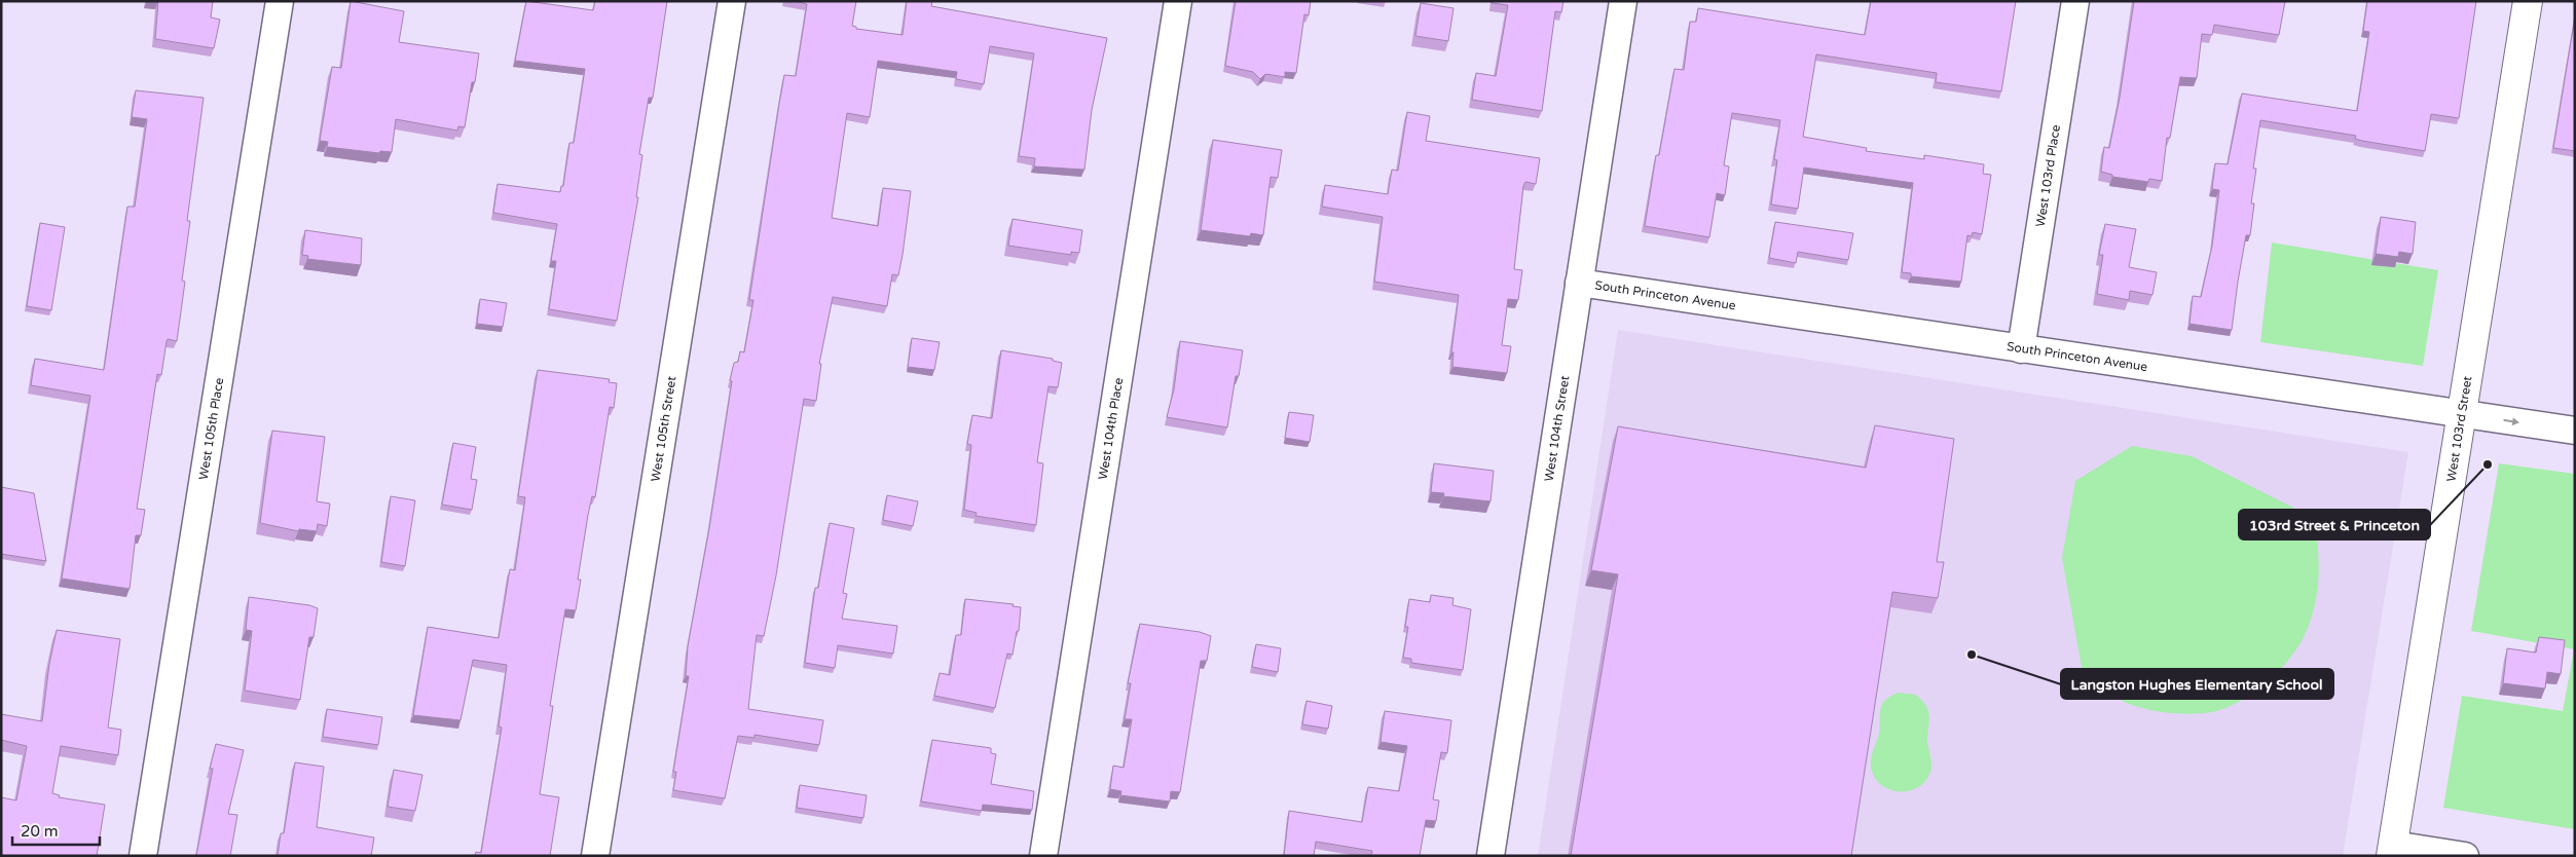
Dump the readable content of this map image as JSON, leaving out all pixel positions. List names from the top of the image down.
{
  "streets": {
    "main road": ["West 103rd Street"],
    "street": [
      "West 103rd Place",
      "South Princeton Avenue",
      "West 105th Place",
      "West 105th Street",
      "West 104th Place",
      "West 104th Street"
    ]
  },
  "crossings": [
    ["West 103rd Place", "South Princeton Avenue"],
    ["South Princeton Avenue", "West 104th Street"],
    ["South Princeton Avenue", "West 103rd Street"]
  ],
  "places": ["103rd Street & Princeton", "Langston Hughes Elementary School"],
  "scale_bar": "20 m"
}
